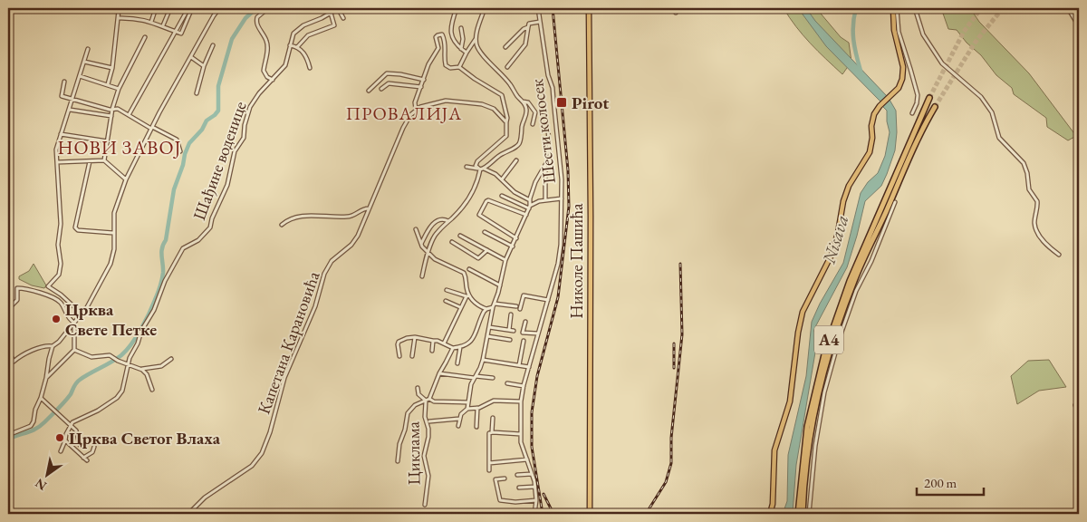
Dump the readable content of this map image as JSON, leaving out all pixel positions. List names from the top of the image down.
{
  "streets": {
    "highway": ["A4"],
    "main road": ["Николе Пашића"],
    "street": [
      "Шести колосек",
      "Шађине воденице",
      "Капетана Карановића",
      "Циклама"
    ]
  },
  "districts": ["ПРОВАЛИЈА", "НОВИ ЗАВОЈ"],
  "water": ["Nisava"],
  "places": {
    "transit": ["Pirot"],
    "other": ["Црква Свете Петке", "Црква Светог Влаха"]
  },
  "scale_bar": "200 m",
  "north": "bottom left"
}
